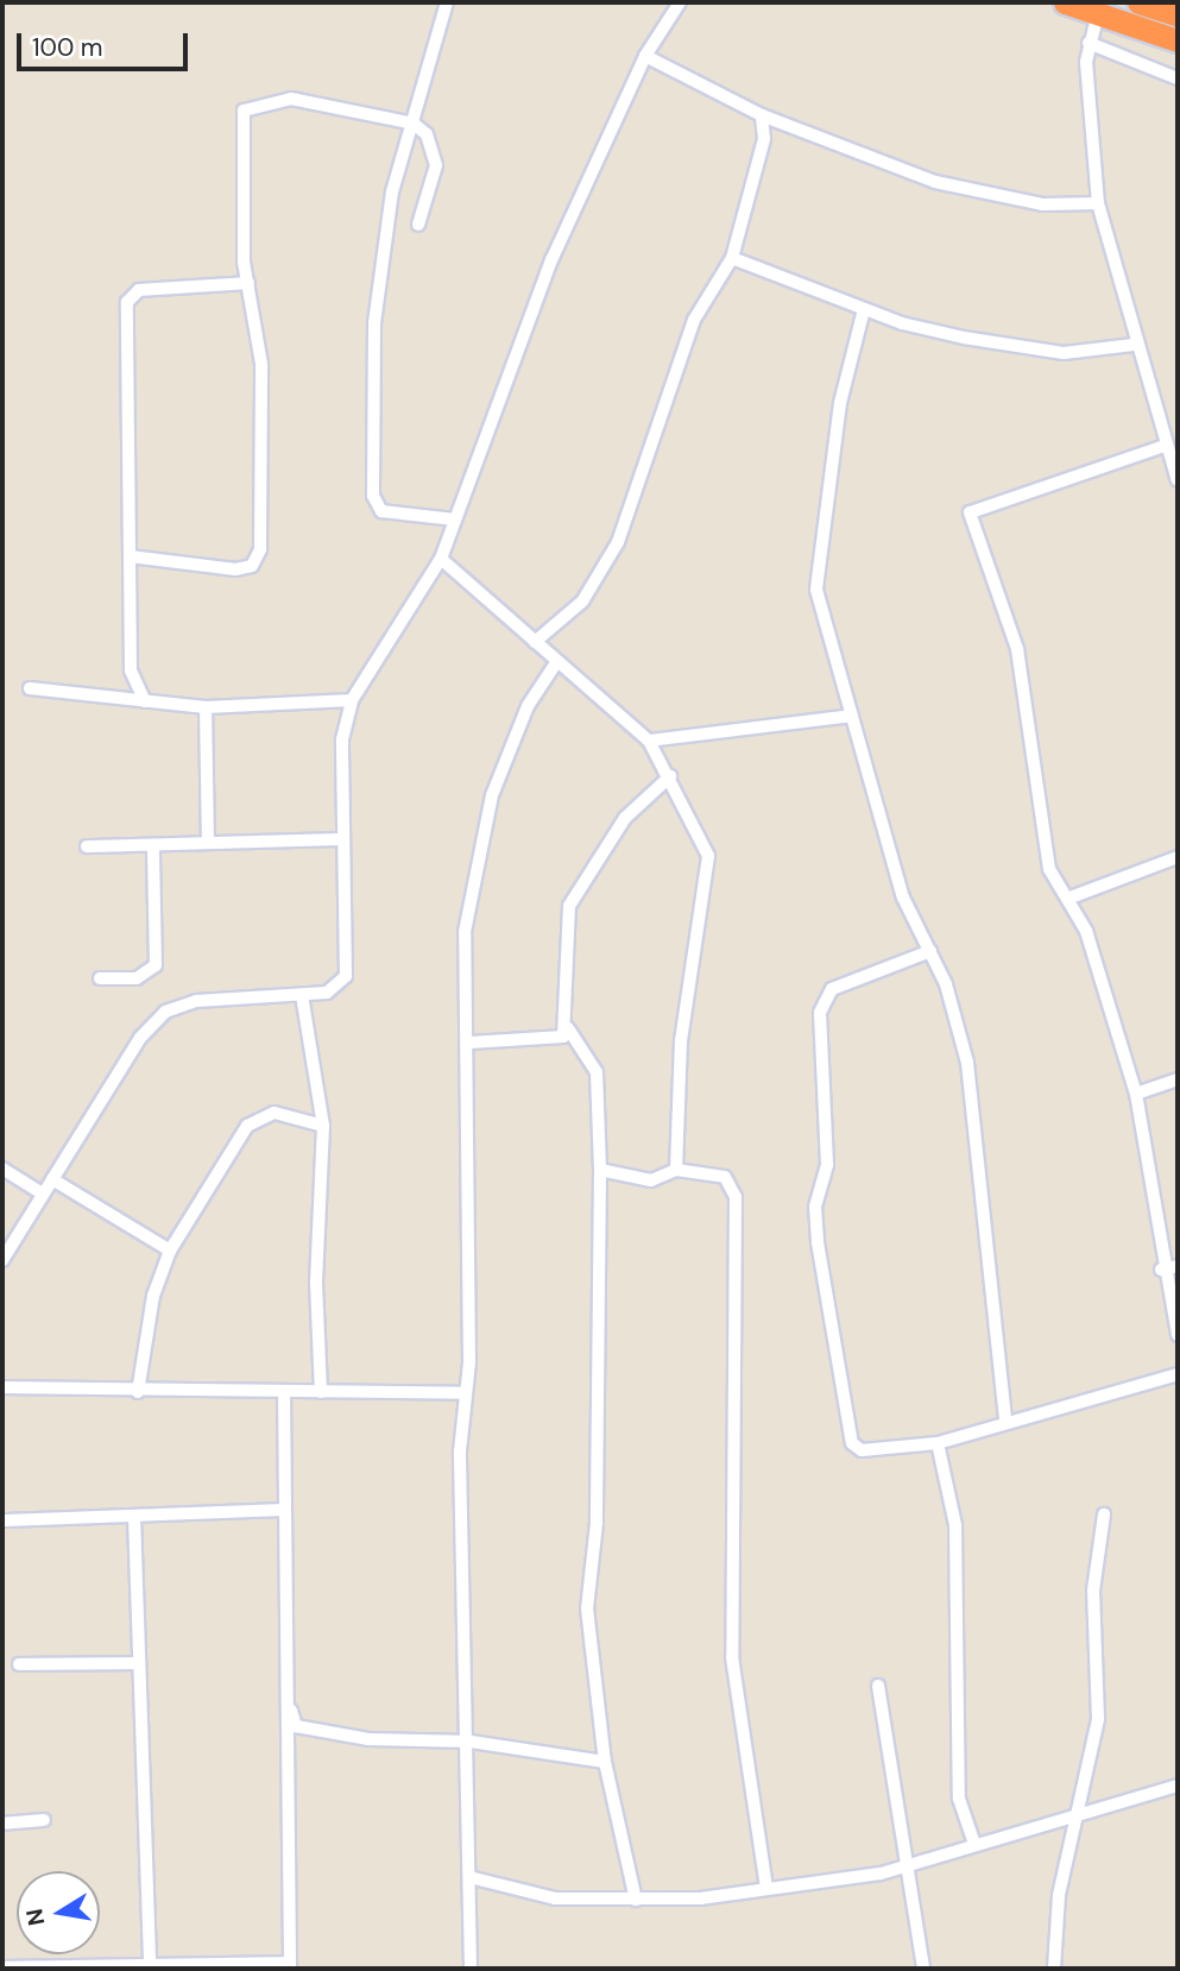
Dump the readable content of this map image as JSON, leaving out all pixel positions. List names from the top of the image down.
{
  "scale_bar": "100 m",
  "north": "left"
}
